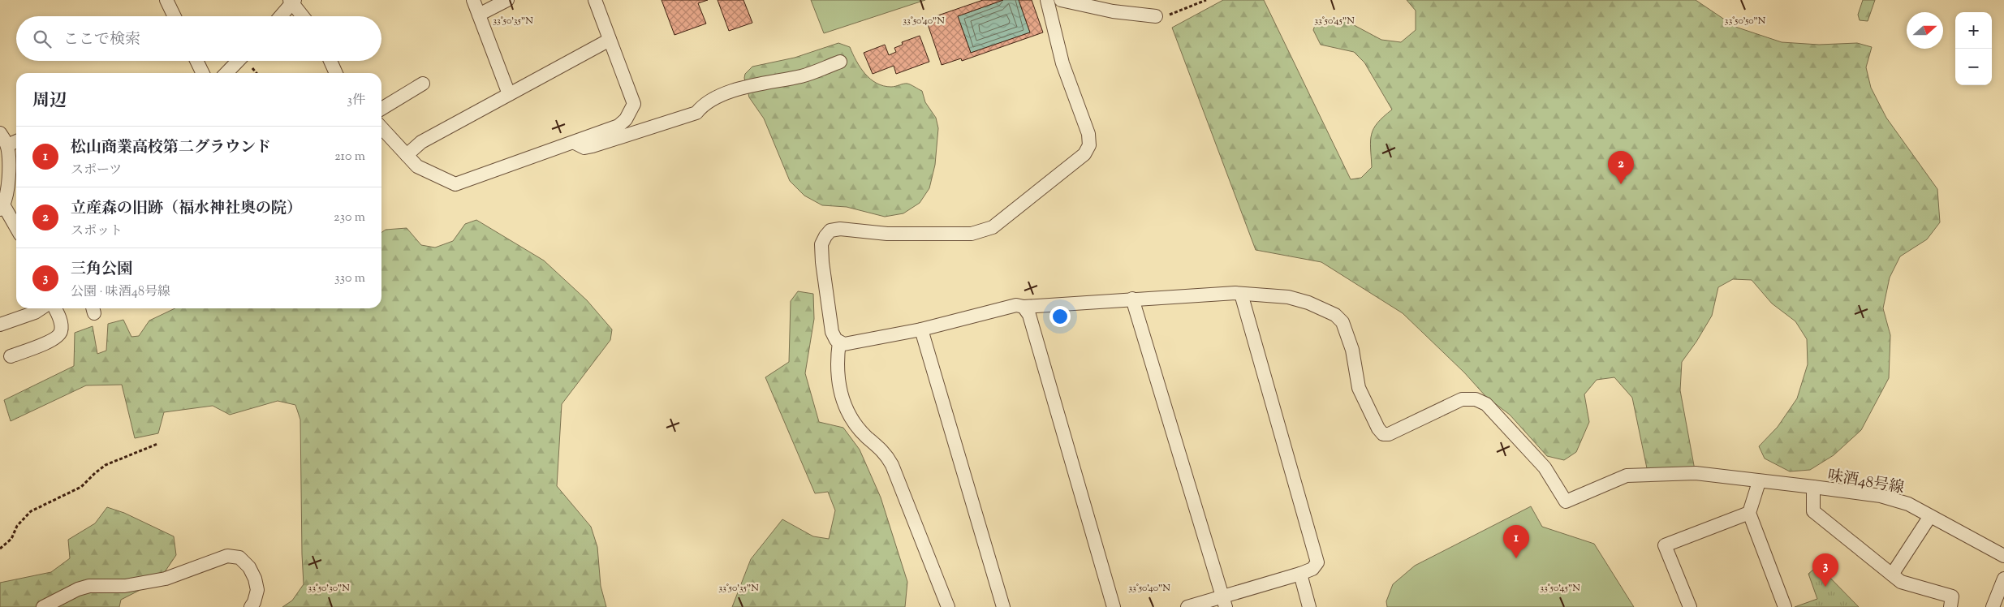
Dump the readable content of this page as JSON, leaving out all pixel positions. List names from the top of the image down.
{
  "streets": {
    "street": ["味酒48号線"]
  },
  "north": "right",
  "page": {
    "map_buttons": ["+", "−"],
    "search": "ここで検索",
    "heading": ["周辺", "3件"],
    "list": [
      {
        "mark": "1",
        "name": "松山商業高校第二グラウンド",
        "note": "スポーツ",
        "value": "210 m"
      },
      {
        "mark": "2",
        "name": "立産森の旧跡（福水神社奥の院）",
        "note": "スポット",
        "value": "230 m"
      },
      {
        "mark": "3",
        "name": "三角公園",
        "note": "公園 · 味酒48号線",
        "value": "330 m"
      }
    ],
    "pins": ["2", "1", "3"]
  },
  "coordinates": [
    "33°50'35\"N",
    "33°50'40\"N",
    "33°50'45\"N",
    "33°50'50\"N",
    "33°50'30\"N"
  ]
}
